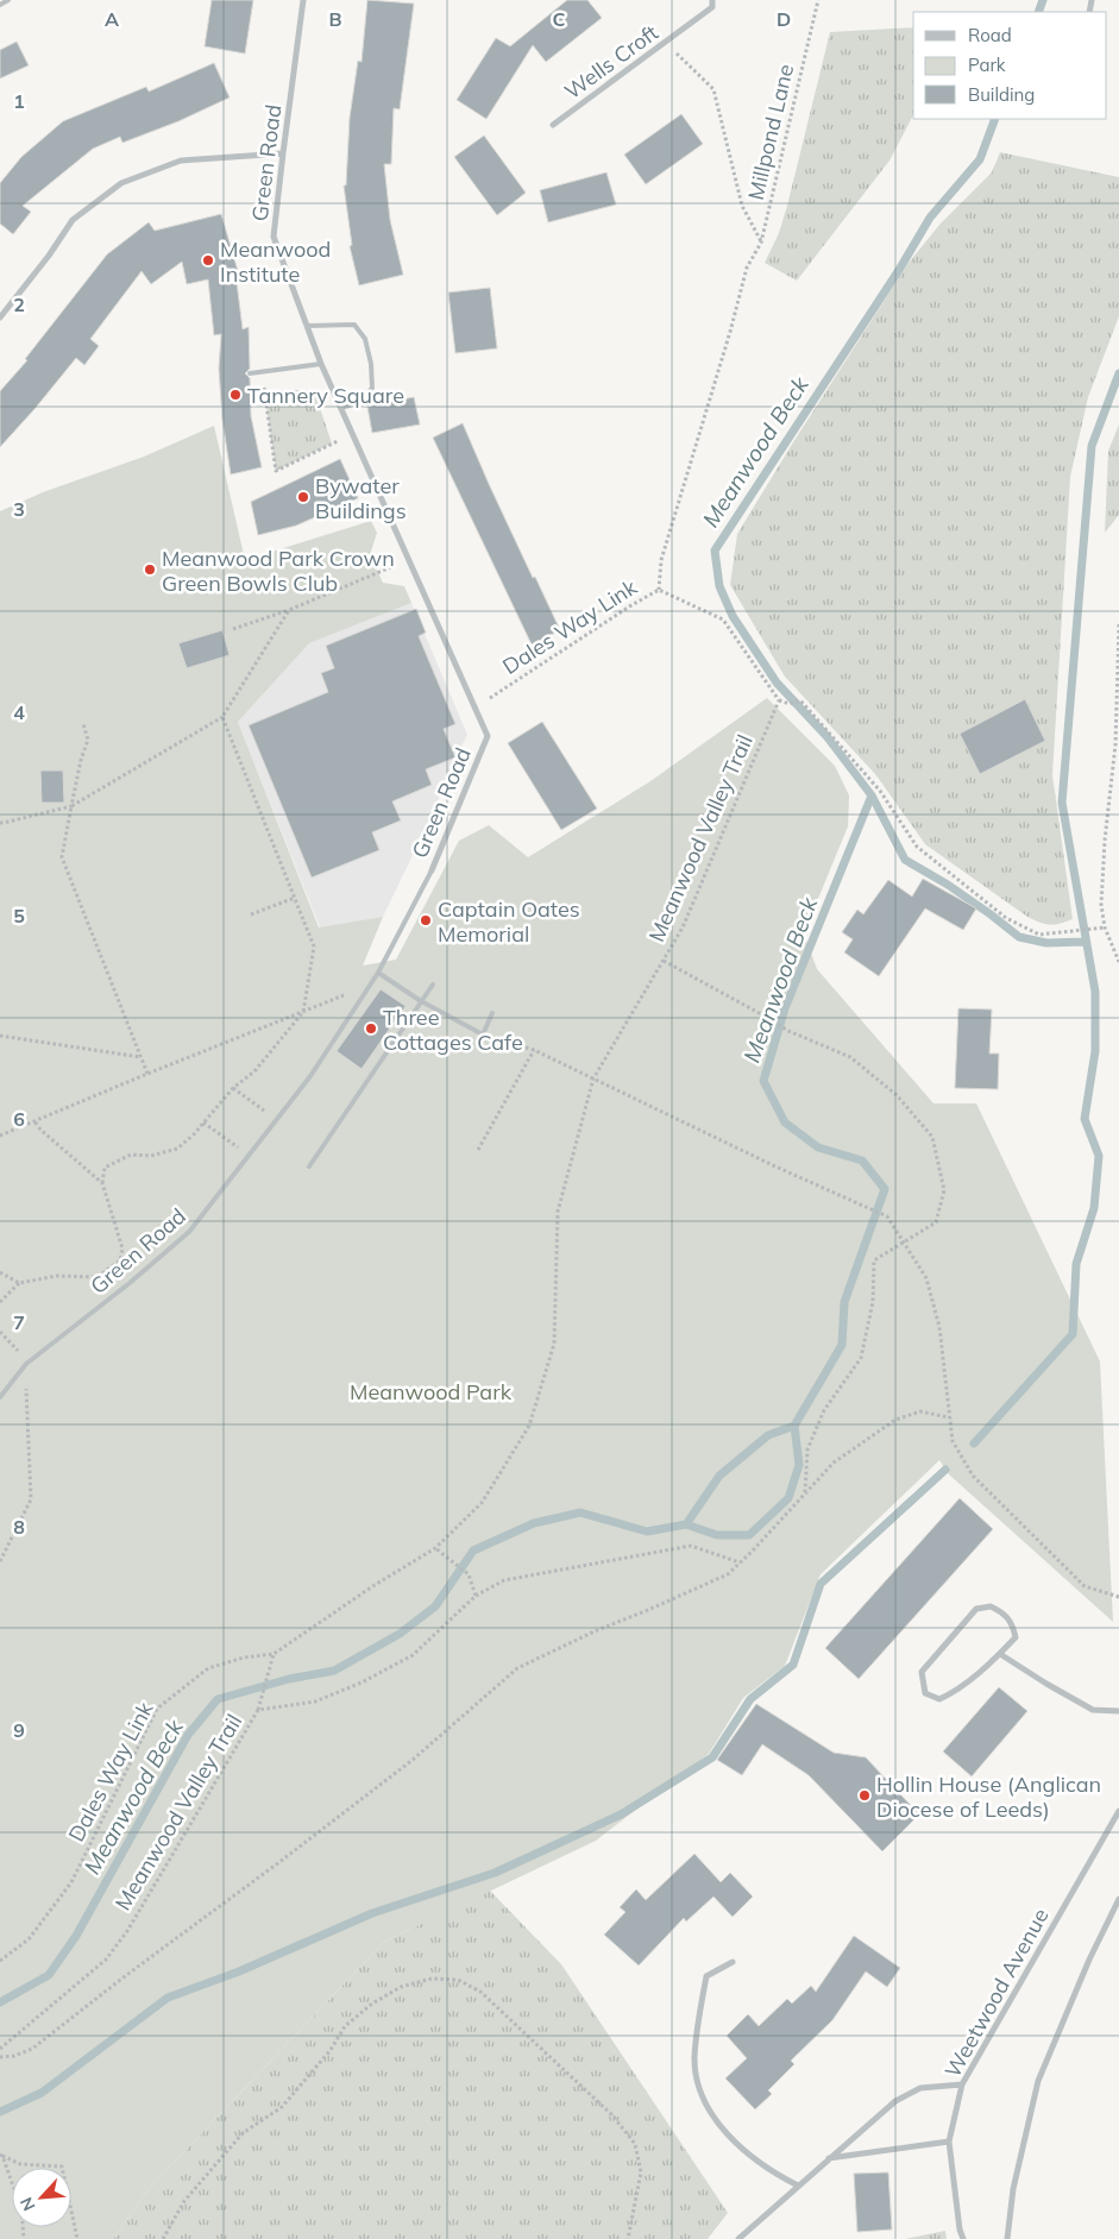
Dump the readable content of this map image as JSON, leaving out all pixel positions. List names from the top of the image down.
{
  "streets": {
    "street": ["Wells Croft", "Green Road", "Weetwood Avenue"],
    "path": ["Millpond Lane", "Dales Way Link", "Meanwood Valley Trail"]
  },
  "crossings": [
    ["Millpond Lane", "Dales Way Link"],
    ["Green Road", "Dales Way Link"],
    ["Dales Way Link", "Meanwood Valley Trail"]
  ],
  "water": ["Meanwood Beck"],
  "parks": ["Meanwood Park"],
  "places": [
    "Meanwood Institute",
    "Tannery Square",
    "Bywater Buildings",
    "Meanwood Park Crown Green Bowls Club",
    "Captain Oates Memorial",
    "Three Cottages Cafe",
    "Hollin House (Anglican Diocese of Leeds)"
  ],
  "legend": ["Road", "Park", "Building"],
  "north": "bottom left",
  "grid": {
    "columns": [
      "A",
      "B",
      "C",
      "D"
    ],
    "rows": [
      "1",
      "2",
      "3",
      "4",
      "5",
      "6",
      "7",
      "8",
      "9"
    ]
  }
}
